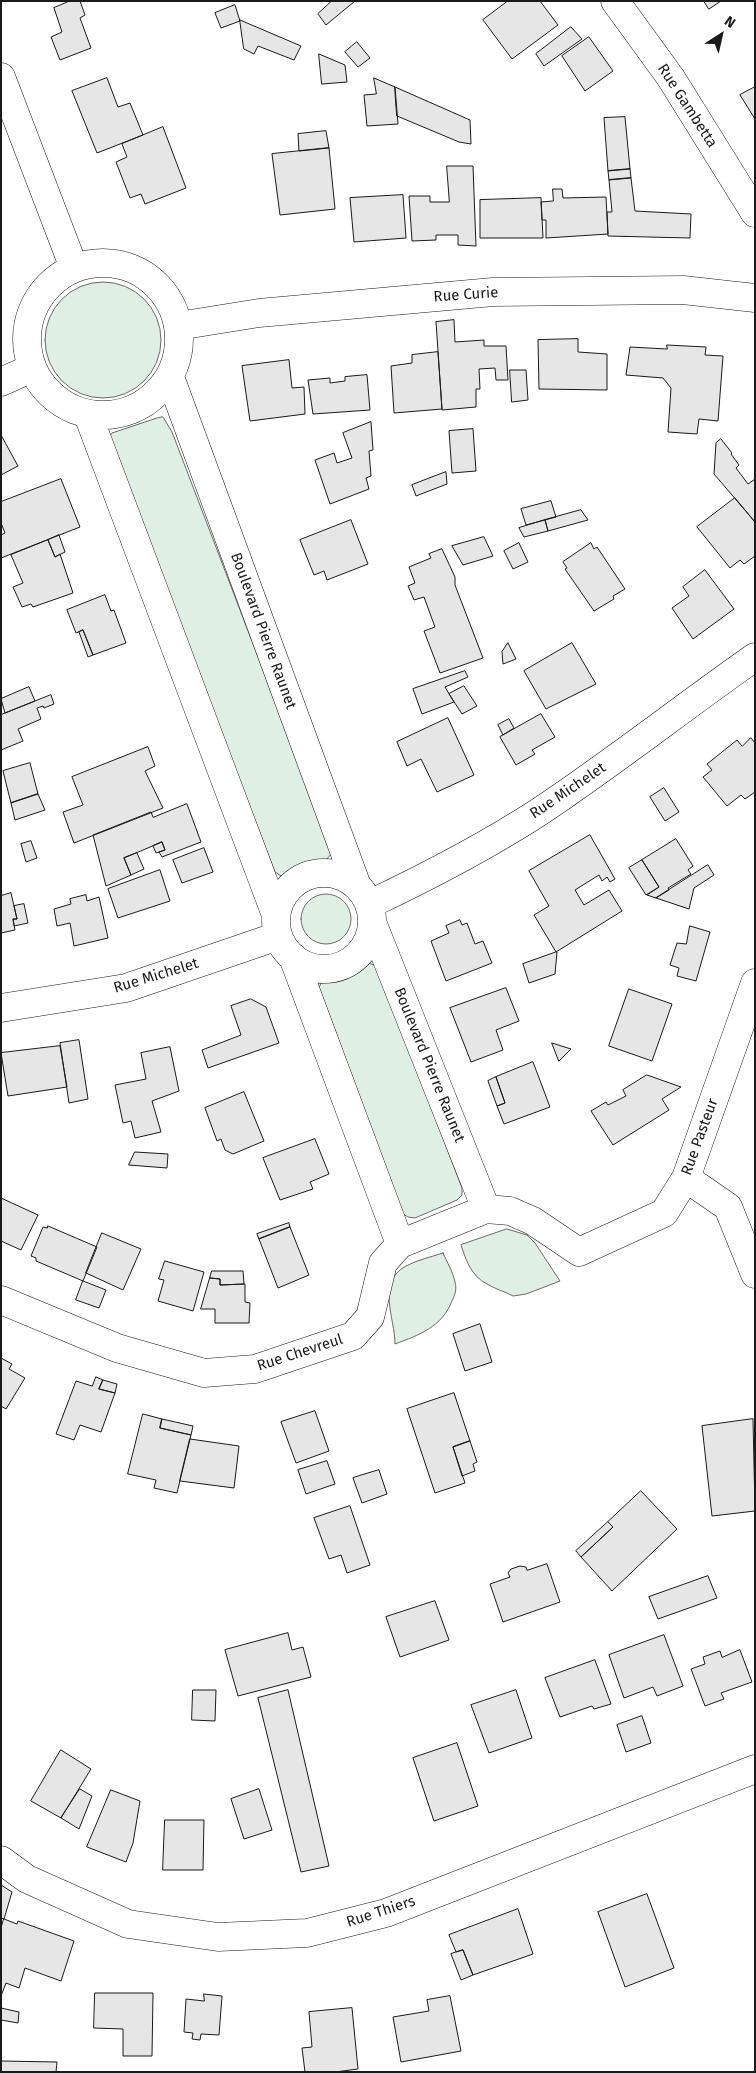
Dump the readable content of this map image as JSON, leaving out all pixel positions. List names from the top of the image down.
{
  "streets": {
    "street": [
      "Rue Gambetta",
      "Rue Curie",
      "Boulevard Pierre Raunet",
      "Rue Michelet",
      "Rue Pasteur",
      "Rue Chevreul",
      "Rue Thiers"
    ]
  },
  "crossings": [
    ["Rue Curie", "Boulevard Pierre Raunet"],
    ["Boulevard Pierre Raunet", "Rue Michelet"],
    ["Boulevard Pierre Raunet", "Rue Pasteur"],
    ["Boulevard Pierre Raunet", "Rue Chevreul"],
    ["Rue Pasteur", "Rue Chevreul"]
  ],
  "north": "top right"
}
